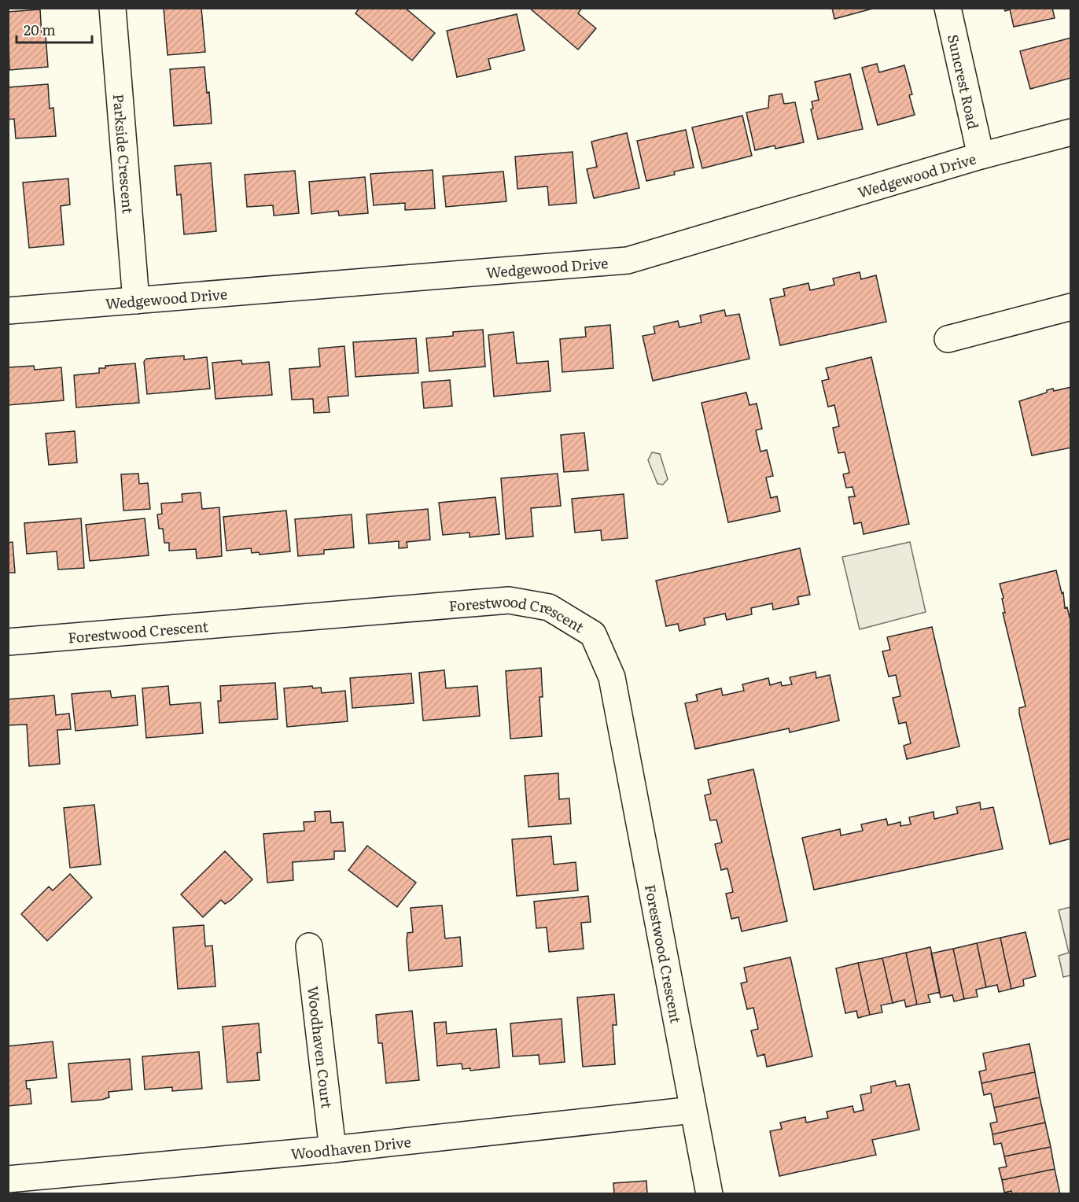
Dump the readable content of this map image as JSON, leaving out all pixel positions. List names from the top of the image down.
{
  "streets": {
    "street": [
      "Suncrest Road",
      "Parkside Crescent",
      "Wedgewood Drive",
      "Forestwood Crescent",
      "Woodhaven Court",
      "Woodhaven Drive"
    ]
  },
  "crossings": [
    ["Suncrest Road", "Wedgewood Drive"],
    ["Parkside Crescent", "Wedgewood Drive"],
    ["Forestwood Crescent", "Woodhaven Drive"],
    ["Woodhaven Court", "Woodhaven Drive"]
  ],
  "scale_bar": "20 m"
}
